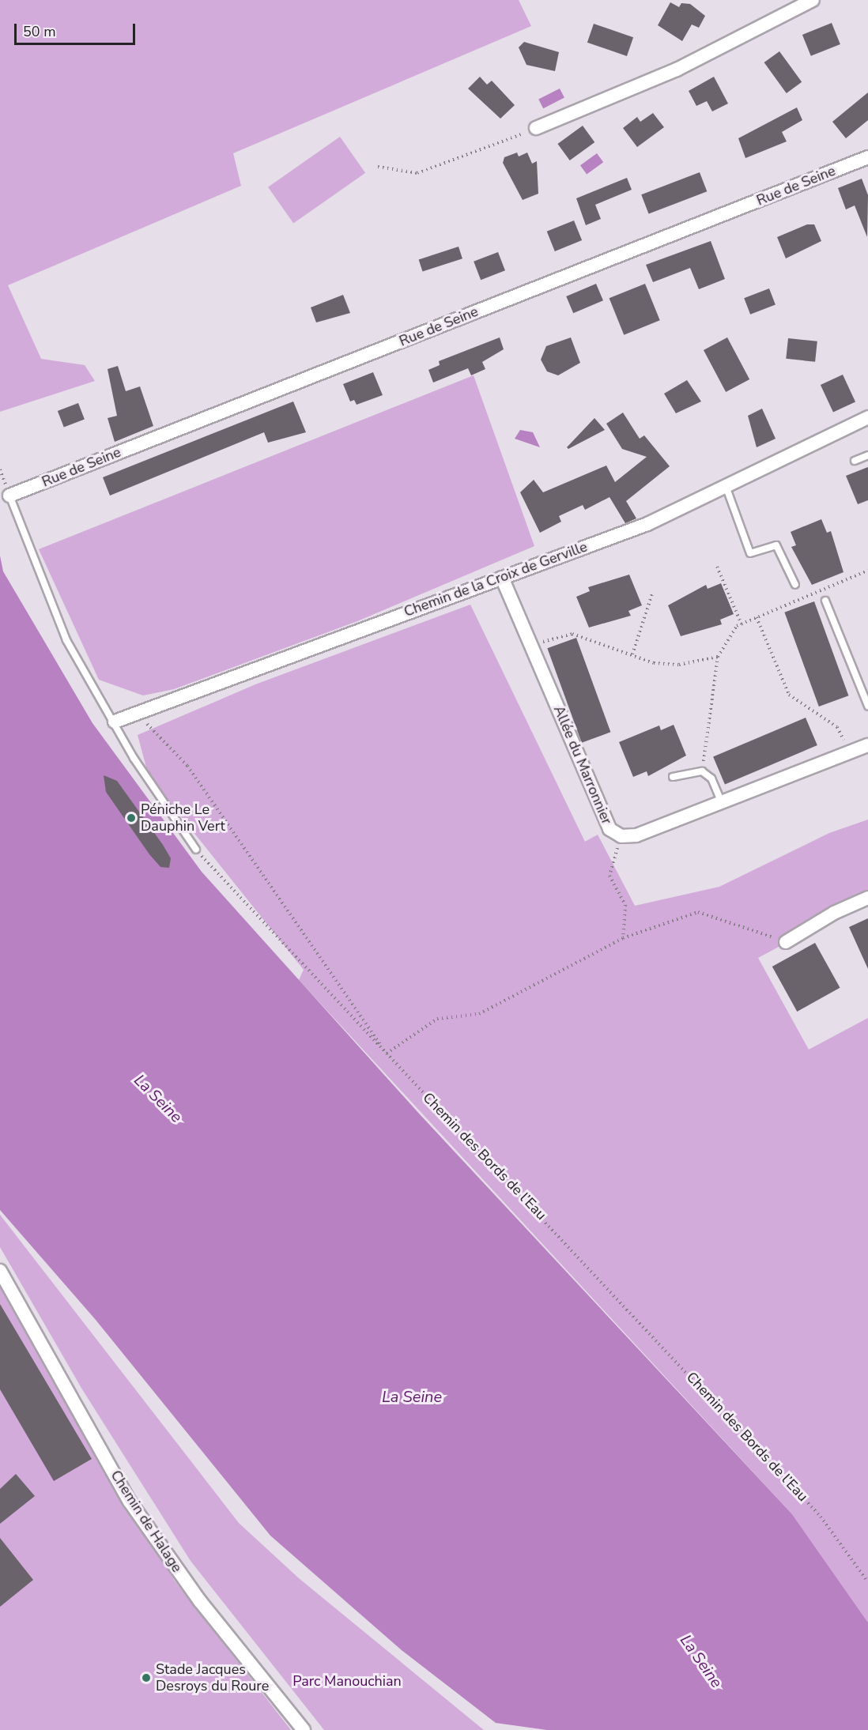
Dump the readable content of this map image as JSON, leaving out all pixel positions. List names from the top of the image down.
{
  "streets": {
    "street": [
      "Rue de Seine",
      "Chemin de la Croix de Gerville",
      "Allée du Marronnier",
      "Chemin de Halage"
    ],
    "path": ["Chemin des Bords de l’Eau"]
  },
  "crossings": [
    ["Chemin de la Croix de Gerville", "Allée du Marronnier"]
  ],
  "water": ["La Seine"],
  "parks": ["Parc Manouchian"],
  "places": ["Péniche Le Dauphin Vert", "Stade Jacques Desroys du Roure"],
  "scale_bar": "50 m"
}
